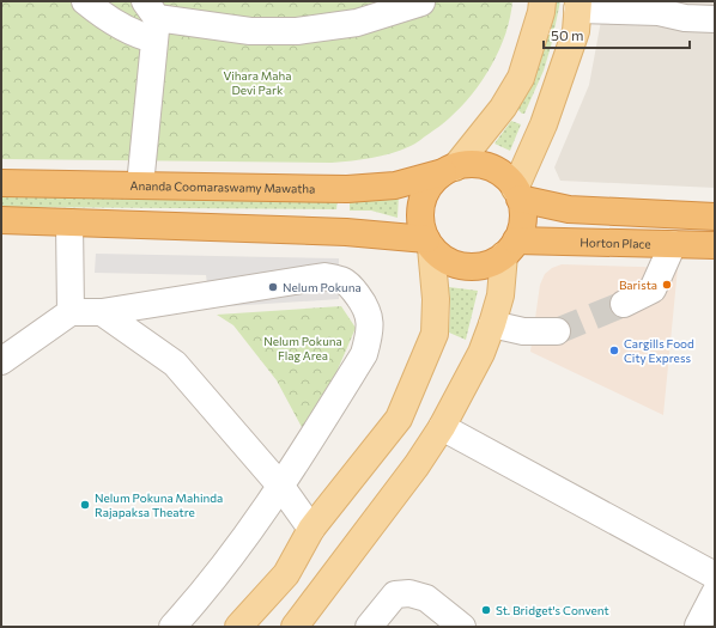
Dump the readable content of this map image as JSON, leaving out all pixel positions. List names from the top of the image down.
{
  "streets": {
    "highway": ["Ananda Coomaraswamy Mawatha", "Horton Place"]
  },
  "crossings": [
    ["Ananda Coomaraswamy Mawatha", "Horton Place"]
  ],
  "parks": ["Vihara Maha Devi Park", "Nelum Pokuna Flag Area"],
  "places": [
    "Barista",
    "Nelum Pokuna",
    "Cargills Food City Express",
    "Nelum Pokuna Mahinda Rajapaksa Theatre",
    "St. Bridget's Convent"
  ],
  "scale_bar": "50 m"
}
